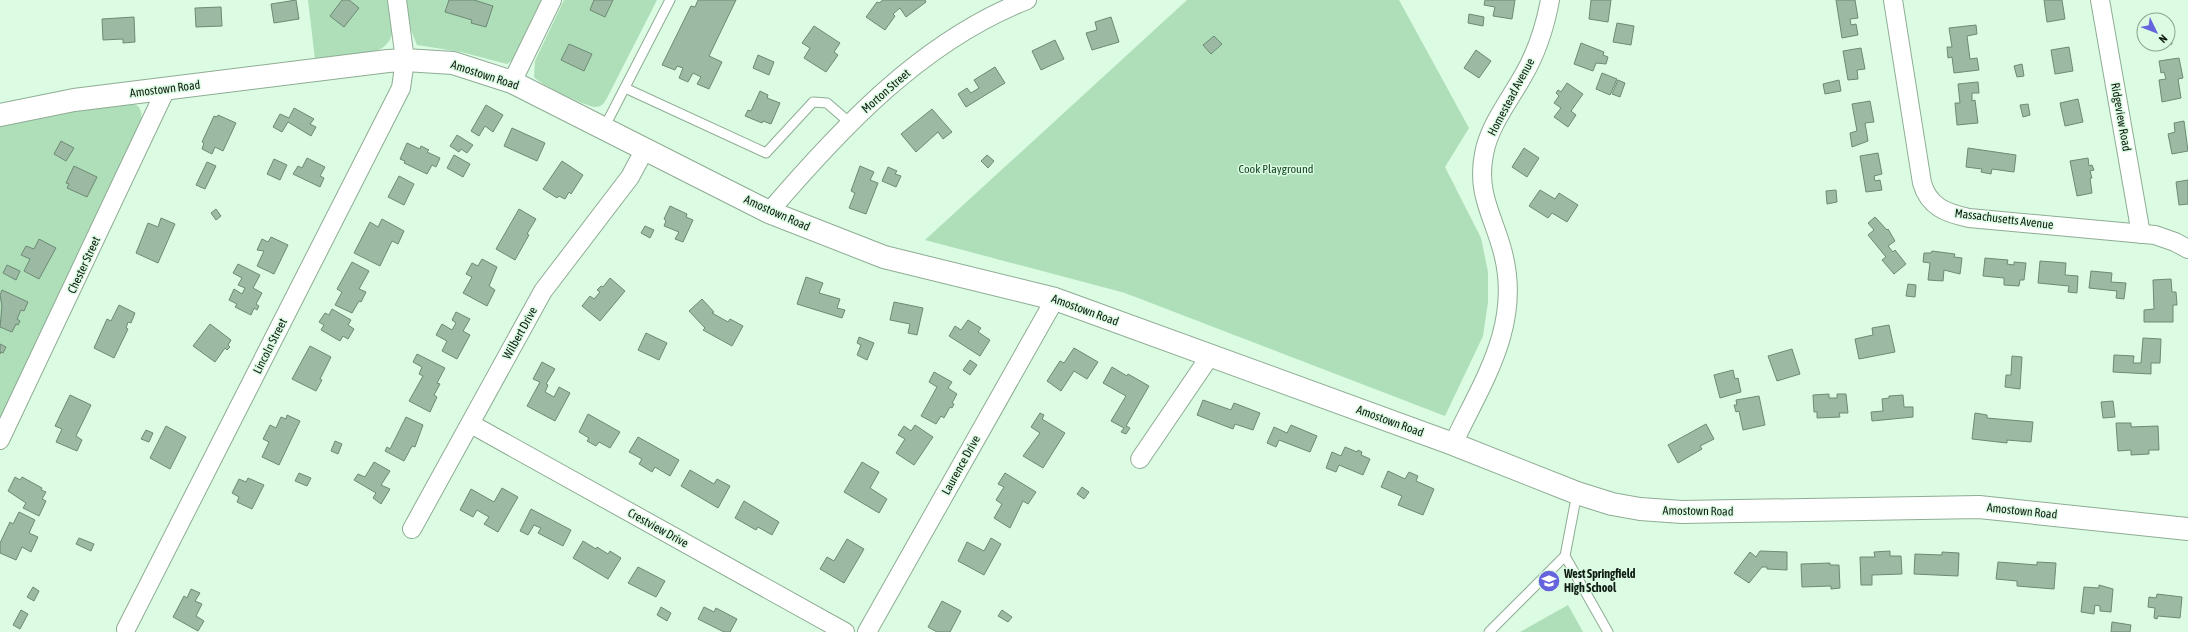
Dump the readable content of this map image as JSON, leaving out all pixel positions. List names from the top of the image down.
{
  "streets": {
    "street": [
      "Amostown Road",
      "Morton Street",
      "Homestead Avenue",
      "Ridgeview Road",
      "Massachusetts Avenue",
      "Chester Street",
      "Wilbert Drive",
      "Lincoln Street",
      "Laurence Drive",
      "Crestview Drive"
    ]
  },
  "crossings": [
    ["Amostown Road", "Morton Street"],
    ["Amostown Road", "Homestead Avenue"],
    ["Amostown Road", "Chester Street"],
    ["Amostown Road", "Wilbert Drive"],
    ["Amostown Road", "Lincoln Street"],
    ["Amostown Road", "Laurence Drive"],
    ["Ridgeview Road", "Massachusetts Avenue"],
    ["Wilbert Drive", "Crestview Drive"]
  ],
  "parks": ["Cook Playground"],
  "places": {
    "school or university": ["West Springfield High School"]
  },
  "north": "bottom right"
}
